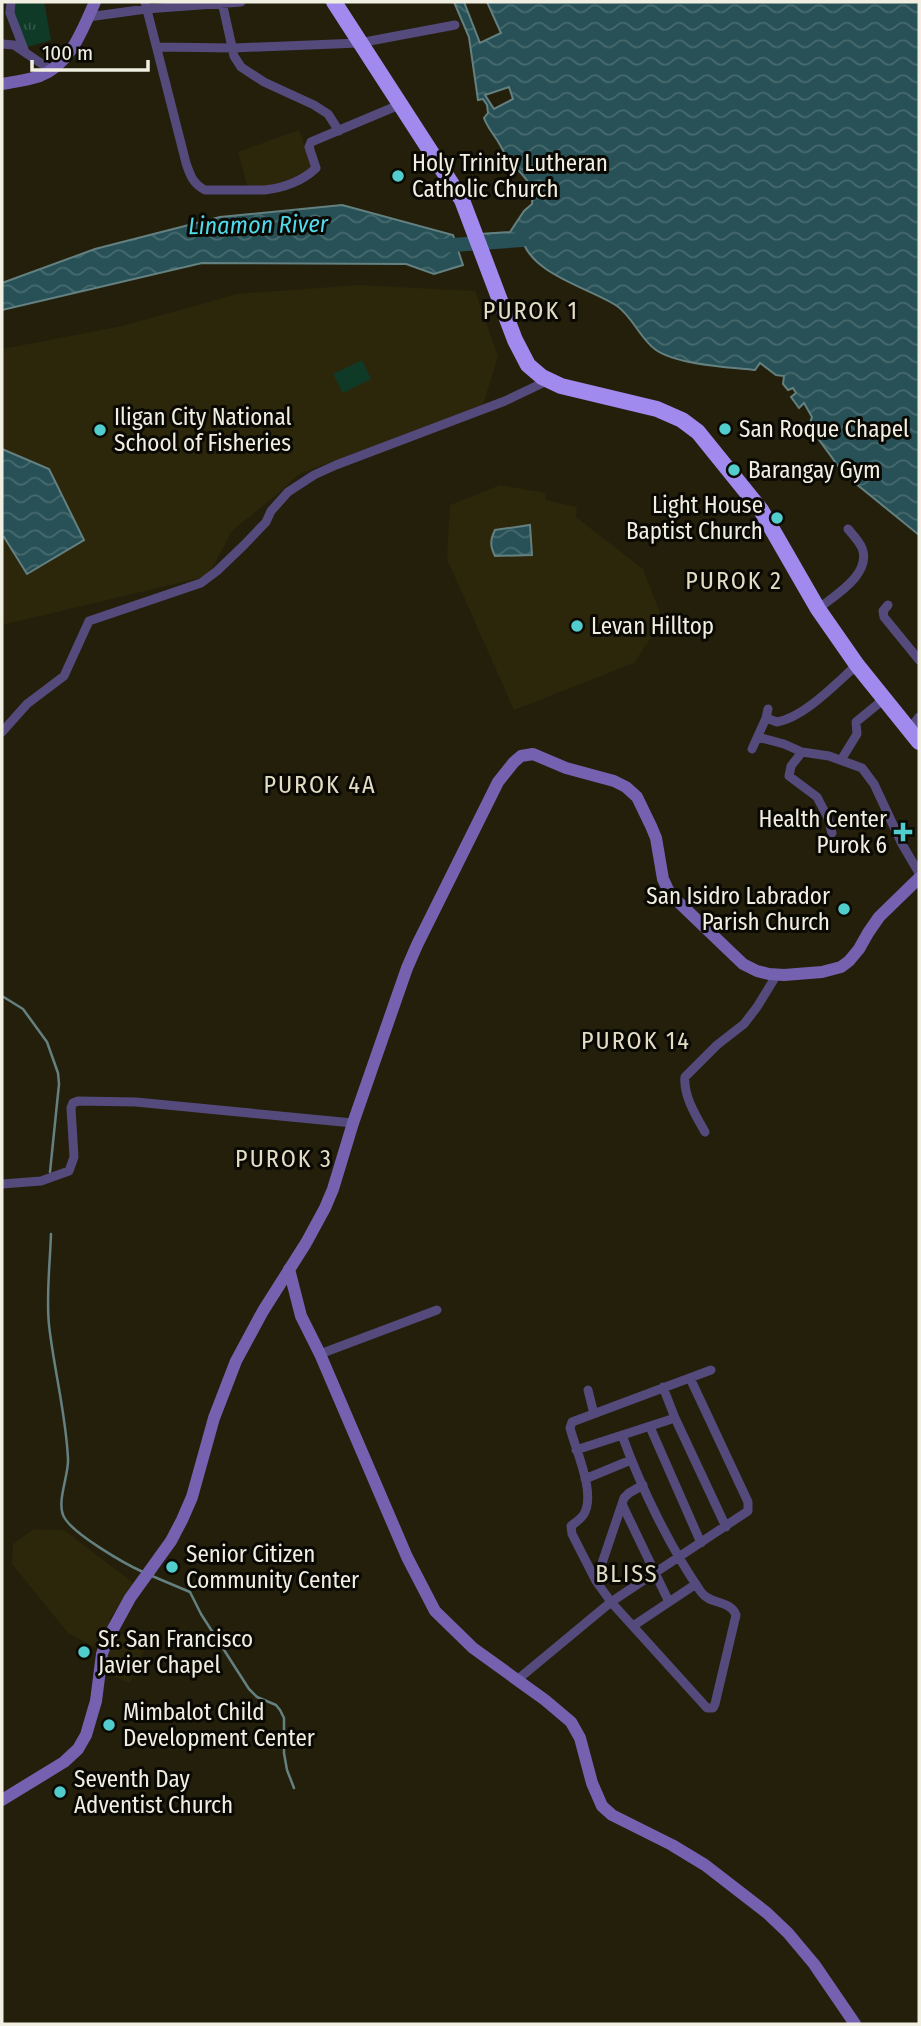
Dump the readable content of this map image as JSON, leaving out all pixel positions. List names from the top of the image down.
{
  "districts": [
    "PUROK 1",
    "PUROK 2",
    "PUROK 4A",
    "PUROK 14",
    "PUROK 3",
    "BLISS"
  ],
  "water": ["Linamon River"],
  "places": {
    "other": [
      "Holy Trinity Lutheran Catholic Church",
      "San Roque Chapel",
      "Iligan City National School of Fisheries",
      "Barangay Gym",
      "Light House Baptist Church",
      "Levan Hilltop",
      "San Isidro Labrador Parish Church",
      "Senior Citizen Community Center",
      "Sr. San Francisco Javier Chapel",
      "Mimbalot Child Development Center",
      "Seventh Day Adventist Church"
    ],
    "health": ["Health Center Purok 6"]
  },
  "scale_bar": "100 m"
}
